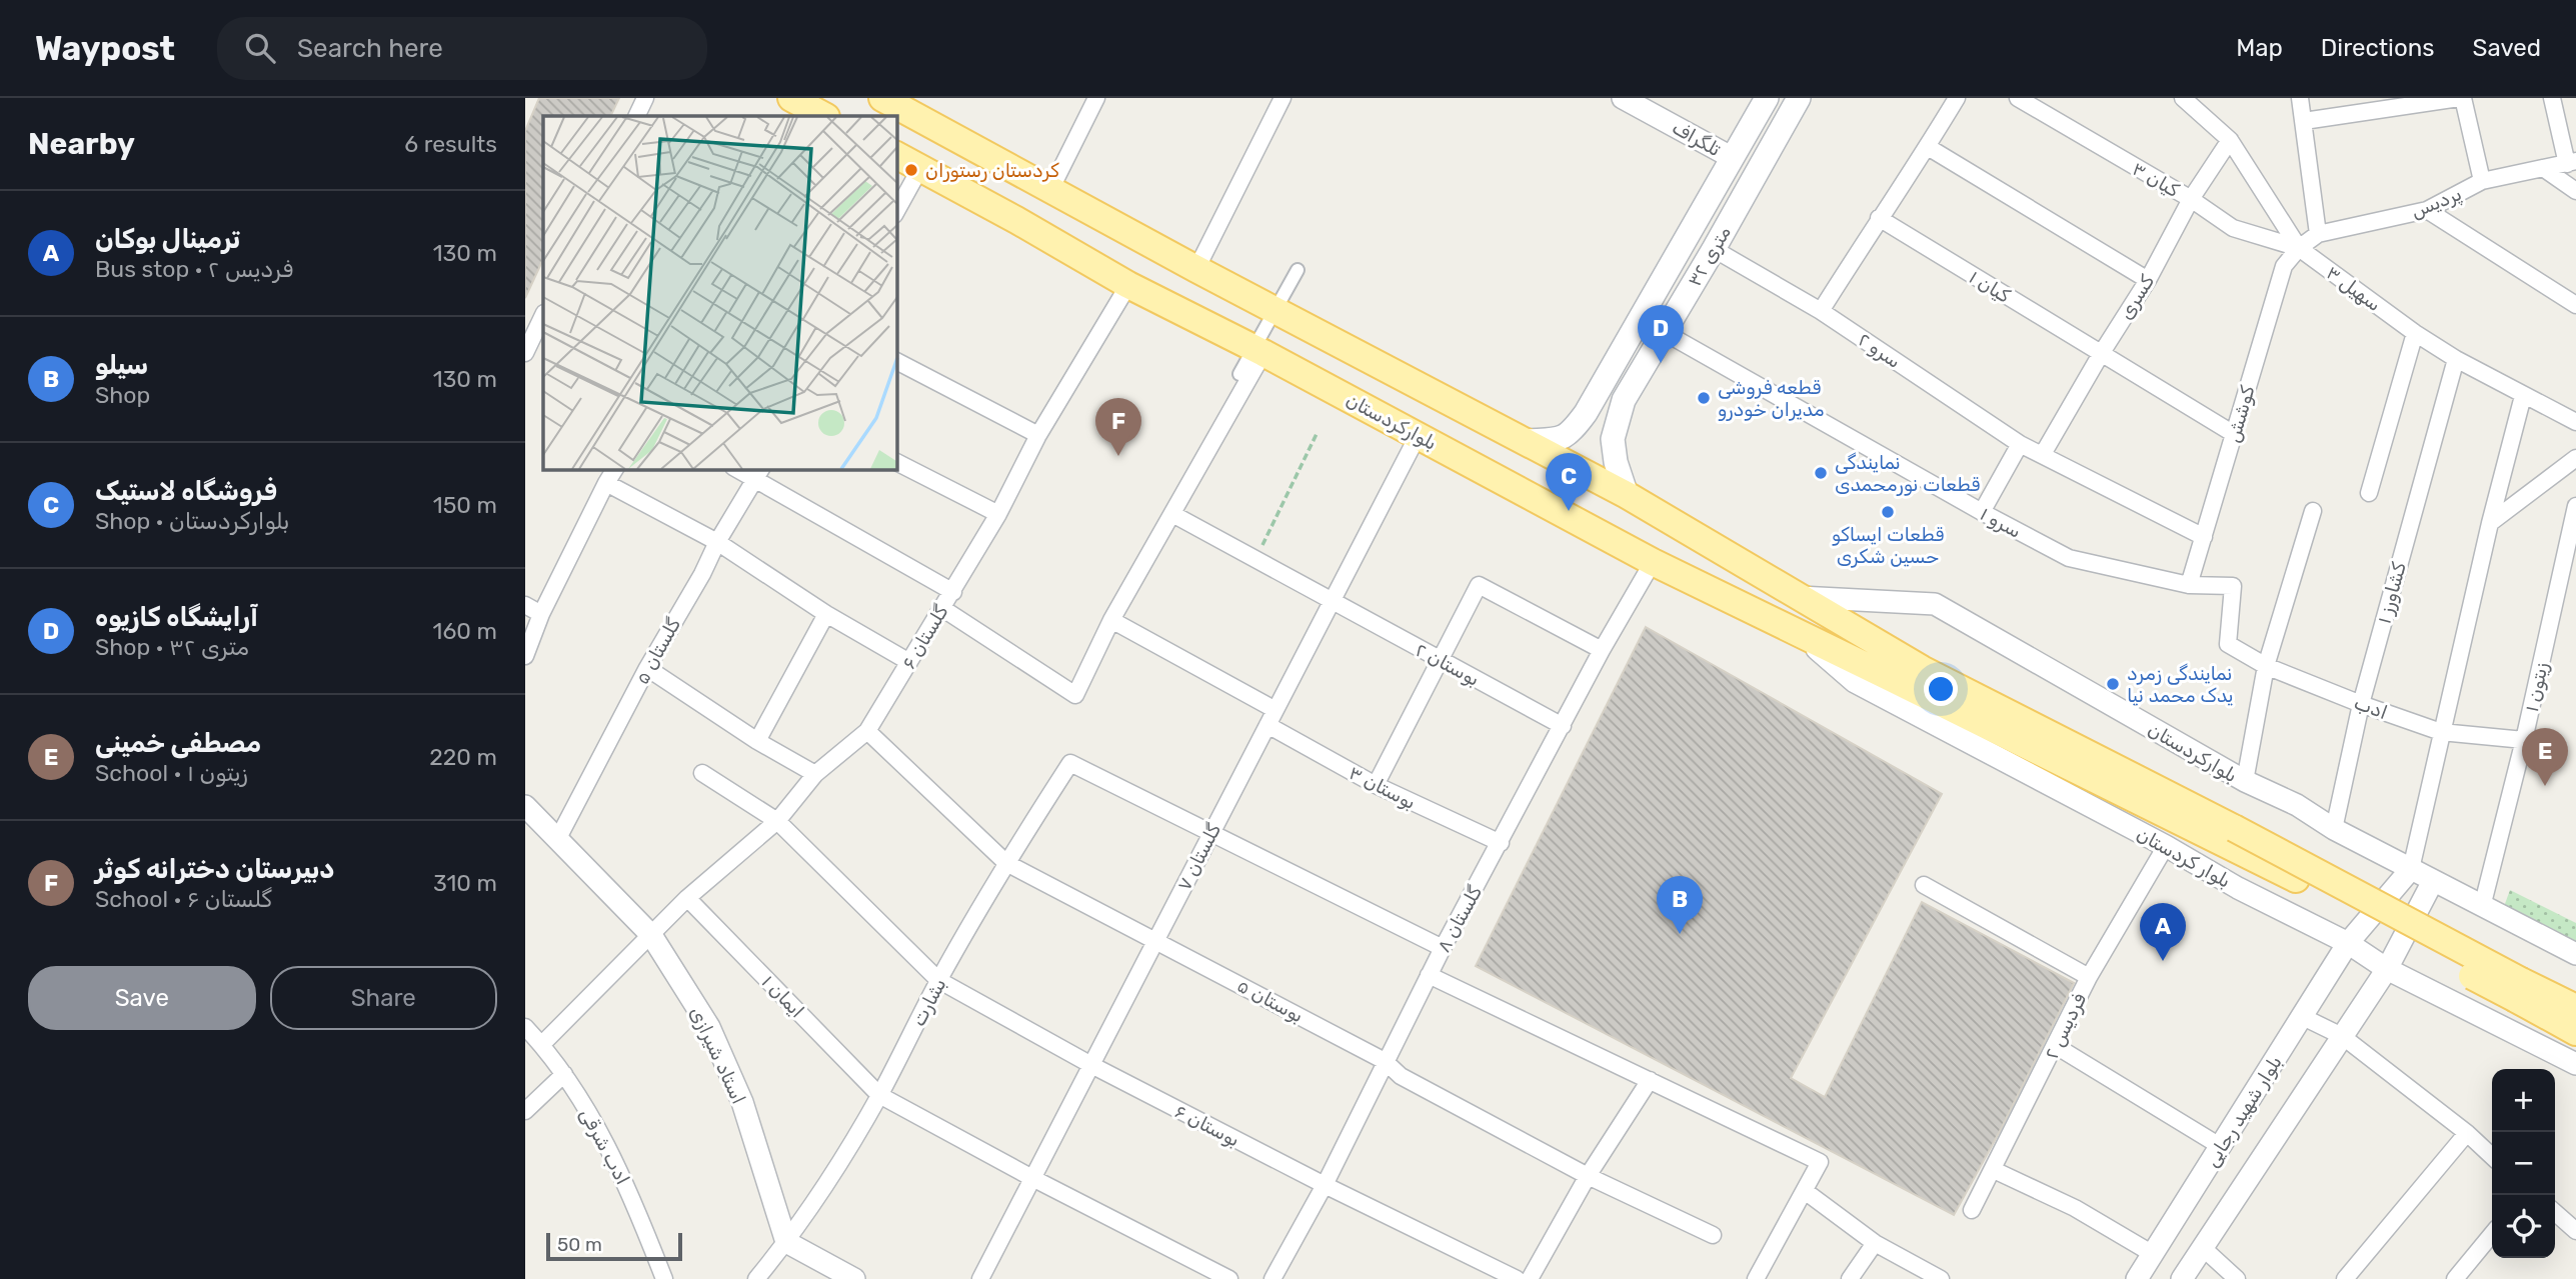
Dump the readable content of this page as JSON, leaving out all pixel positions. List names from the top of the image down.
{
  "streets": {
    "main road": ["۳۲ متری", "بلوارکردستان"],
    "street": [
      "تلگراف",
      "کیان ۳",
      "پردیس",
      "کیان ۱",
      "سهیل ۳",
      "کسری",
      "سرو ۲",
      "کوشش",
      "سرو ۱",
      "کشاورز ۱",
      "گلستان ۶",
      "گلستان ۵",
      "بوستان ۲",
      "زیتون ۱",
      "ادب",
      "بوستان ۳",
      "گلستان ۷",
      "بلوار کردستان",
      "گلستان ۸",
      "ایمان ۱",
      "بوستان ۵",
      "بشارت",
      "فردیس ۲",
      "استاد شیرازی",
      "بلوار شهید رجایی",
      "بوستان ۶",
      "ادب شرقی"
    ]
  },
  "crossings": [
    ["تلگراف", "۳۲ متری"],
    ["کیان ۳", "پردیس"],
    ["کیان ۳", "سهیل ۳"],
    ["کیان ۳", "کسری"],
    ["کیان ۳", "کوشش"],
    ["پردیس", "سهیل ۳"],
    ["پردیس", "کوشش"],
    ["۳۲ متری", "سرو ۲"],
    ["۳۲ متری", "بلوارکردستان"],
    ["۳۲ متری", "سرو ۱"],
    ["کیان ۱", "کسری"],
    ["کیان ۱", "کوشش"],
    ["سهیل ۳", "کسری"],
    ["سهیل ۳", "کوشش"],
    ["سهیل ۳", "کشاورز ۱"],
    ["کسری", "سرو ۲"],
    ["سرو ۲", "کوشش"],
    ["کوشش", "سرو ۱"],
    ["بلوارکردستان", "کشاورز ۱"],
    ["بلوارکردستان", "گلستان ۶"],
    ["بلوارکردستان", "زیتون ۱"],
    ["بلوارکردستان", "گلستان ۷"],
    ["بلوارکردستان", "بلوار کردستان"],
    ["بلوارکردستان", "گلستان ۸"],
    ["بلوارکردستان", "بلوار شهید رجایی"],
    ["سرو ۱", "ادب"],
    ["کشاورز ۱", "ادب"],
    ["گلستان ۶", "ایمان ۱"],
    ["گلستان ۶", "بوستان ۵"],
    ["گلستان ۶", "استاد شیرازی"],
    ["گلستان ۶", "بوستان ۶"],
    ["گلستان ۶", "ادب شرقی"],
    ["گلستان ۵", "استاد شیرازی"],
    ["بوستان ۲", "گلستان ۷"],
    ["بوستان ۲", "گلستان ۸"],
    ["زیتون ۱", "ادب"],
    ["بوستان ۳", "گلستان ۷"],
    ["بوستان ۳", "گلستان ۸"],
    ["گلستان ۷", "ایمان ۱"],
    ["گلستان ۷", "بوستان ۵"],
    ["گلستان ۷", "بشارت"],
    ["گلستان ۷", "بوستان ۶"],
    ["بلوار کردستان", "فردیس ۲"],
    ["بلوار کردستان", "بلوار شهید رجایی"],
    ["گلستان ۸", "بوستان ۵"],
    ["گلستان ۸", "بوستان ۶"],
    ["ایمان ۱", "بشارت"],
    ["بوستان ۵", "بشارت"],
    ["بشارت", "استاد شیرازی"],
    ["بشارت", "بوستان ۶"]
  ],
  "places": [
    "کردستان رستوران",
    "قطعه فروشی مدیران خودرو",
    "نمایندگی قطعات نورمحمدی",
    "قطعات ایساکو حسین شکری",
    "نمایندگی زمرد یدک محمد نیا"
  ],
  "scale_bar": "50 m",
  "page": {
    "header": "Waypost",
    "search": "Search here",
    "nav": ["Map", "Directions", "Saved"],
    "heading": ["Nearby", "6 results"],
    "list": [
      {
        "mark": "A",
        "name": "ترمینال بوکان",
        "note": "Bus stop · فردیس ۲",
        "value": "130 m"
      },
      {
        "mark": "B",
        "name": "سیلو",
        "note": "Shop",
        "value": "130 m"
      },
      {
        "mark": "C",
        "name": "فروشگاه لاستیک",
        "note": "Shop · بلوارکردستان",
        "value": "150 m"
      },
      {
        "mark": "D",
        "name": "آرایشگاه کازیوه",
        "note": "Shop · ۳۲ متری",
        "value": "160 m"
      },
      {
        "mark": "E",
        "name": "مصطفی خمینی",
        "note": "School · زیتون ۱",
        "value": "220 m"
      },
      {
        "mark": "F",
        "name": "دبیرستان دخترانه کوثر",
        "note": "School · گلستان ۶",
        "value": "310 m"
      }
    ],
    "pins": [
      "D",
      "F",
      "C",
      "E",
      "B",
      "A"
    ],
    "buttons": ["Save", "Share"],
    "map_buttons": ["+", "−"],
    "scale": "50 m"
  }
}
